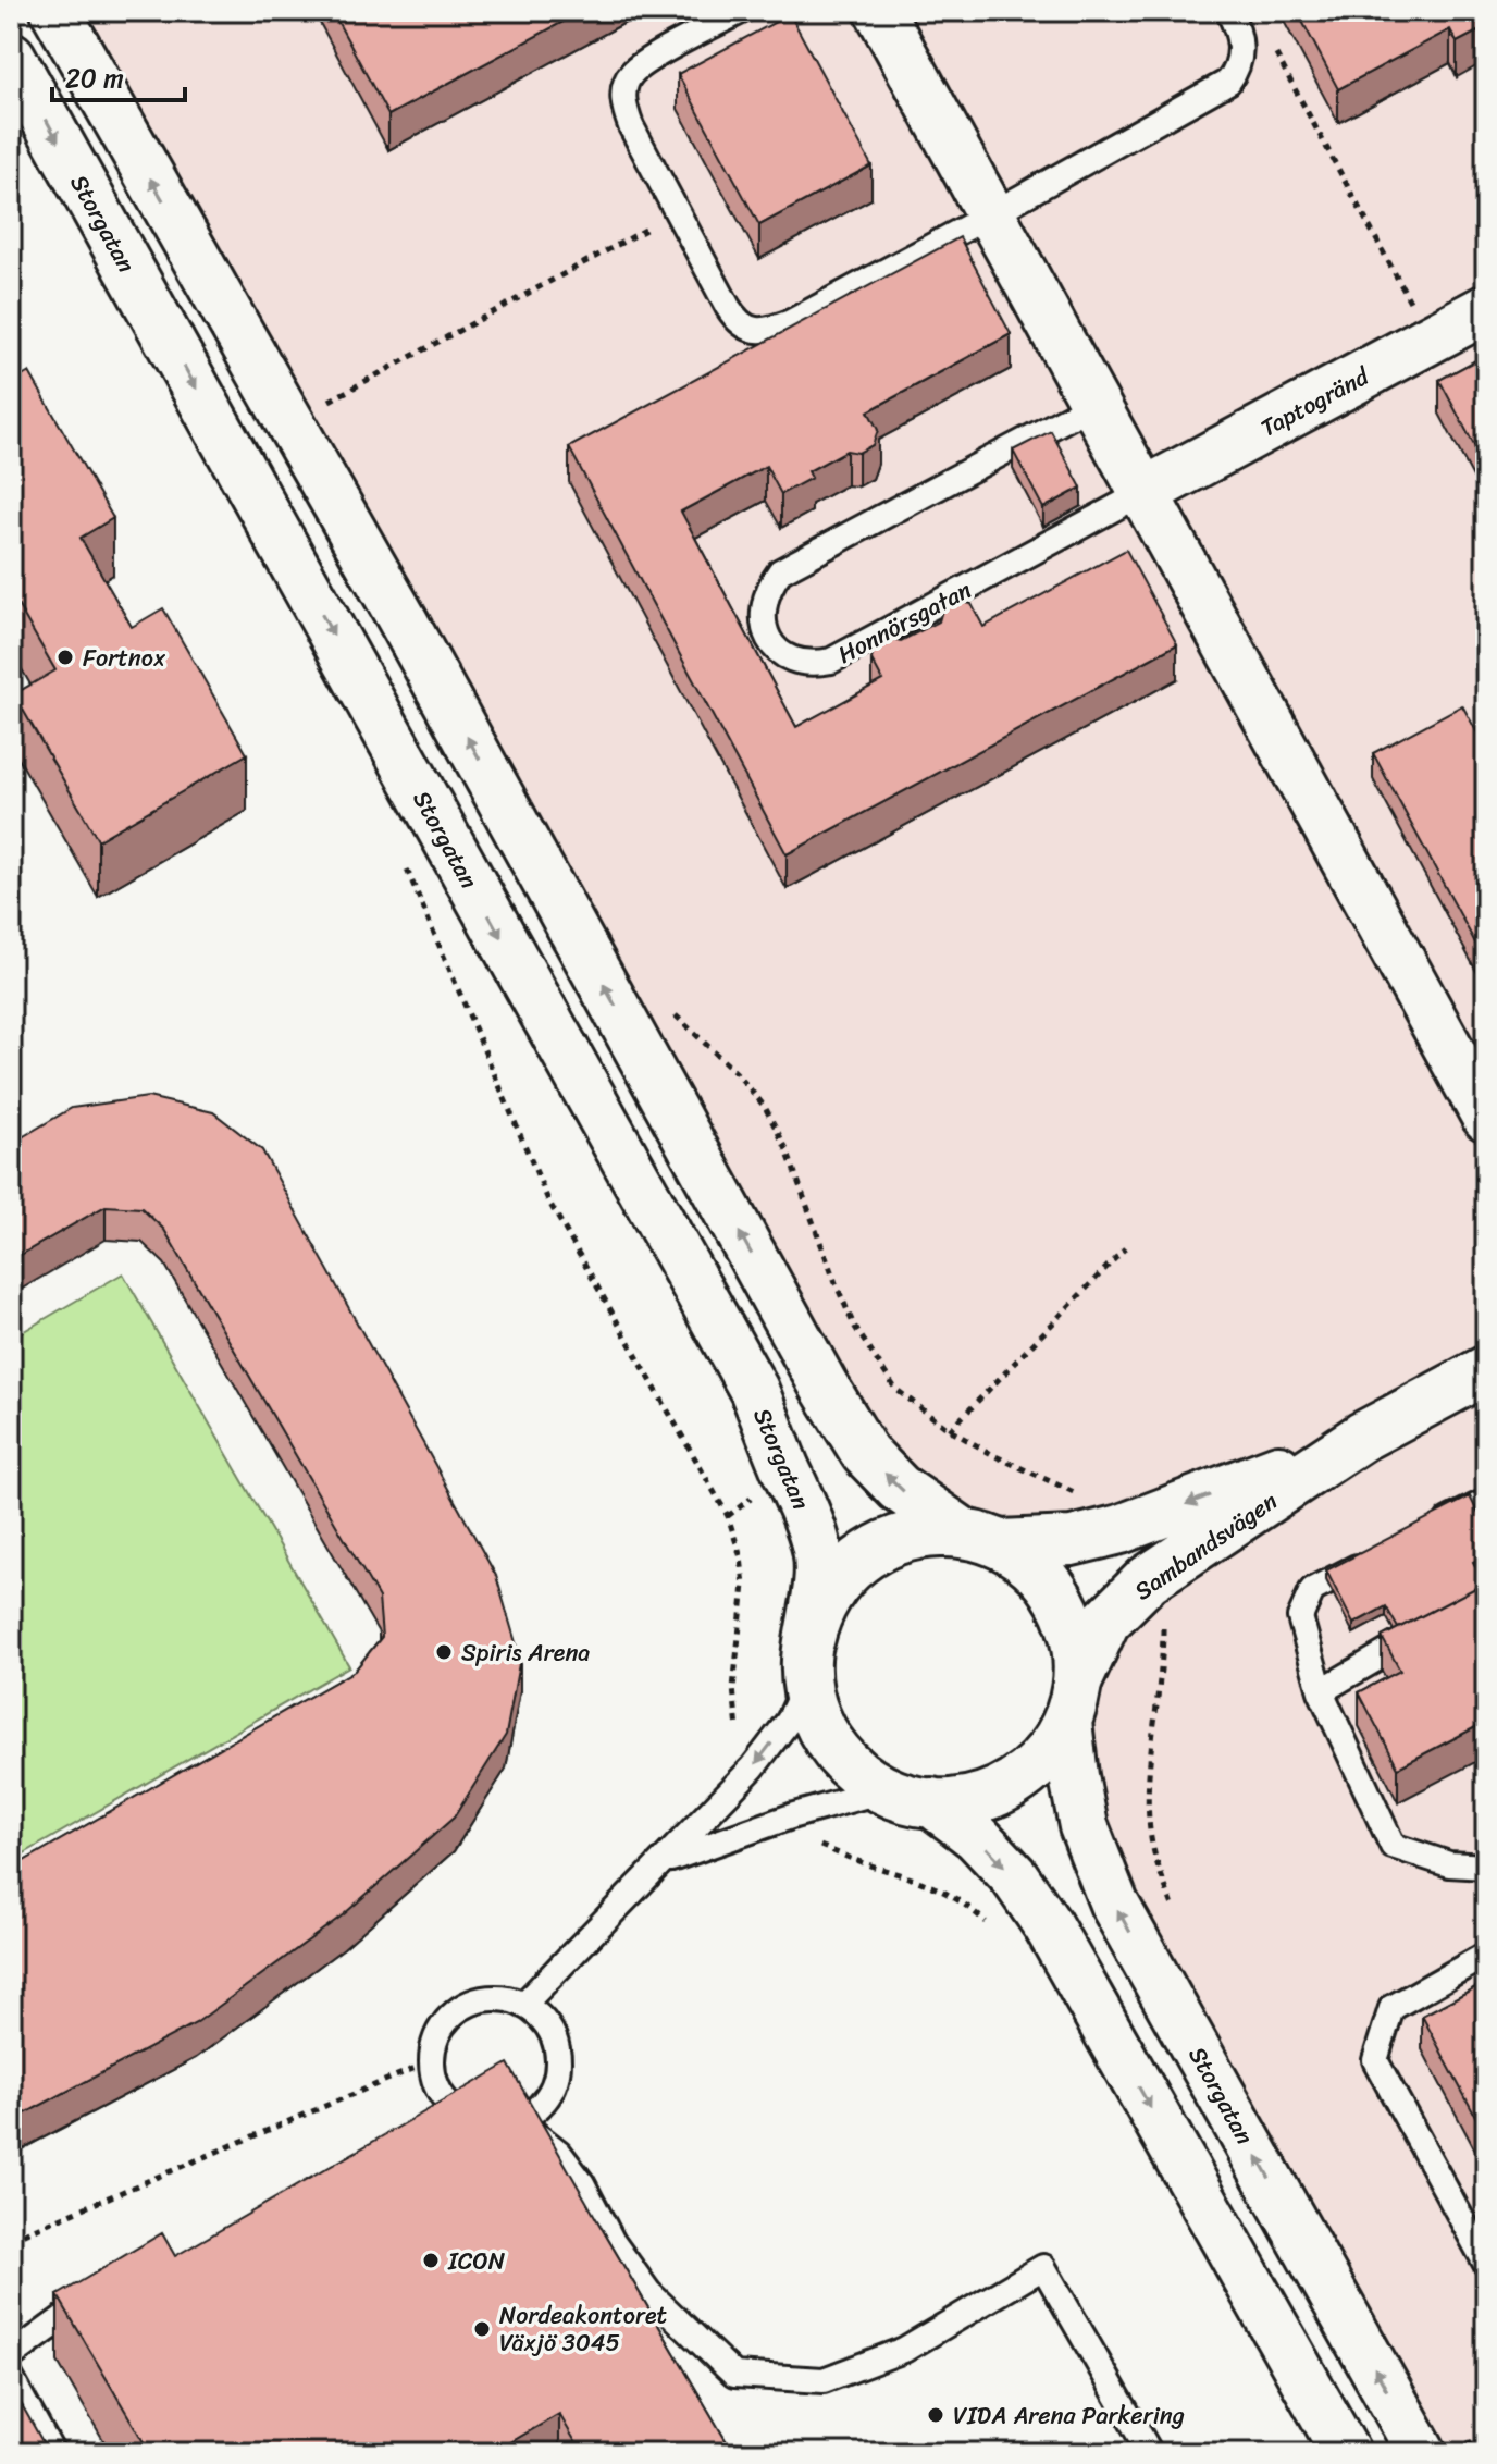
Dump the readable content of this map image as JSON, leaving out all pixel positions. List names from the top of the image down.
{
  "streets": {
    "main road": ["Storgatan", "Taptogränd", "Sambandsvägen"],
    "lane": ["Honnörsgatan"]
  },
  "crossings": [
    ["Storgatan", "Sambandsvägen"],
    ["Taptogränd", "Honnörsgatan"]
  ],
  "one_way": ["Sambandsvägen"],
  "places": [
    "Fortnox",
    "Spiris Arena",
    "ICON",
    "Nordeakontoret Växjö 3045",
    "VIDA Arena Parkering"
  ],
  "scale_bar": "20 m"
}
